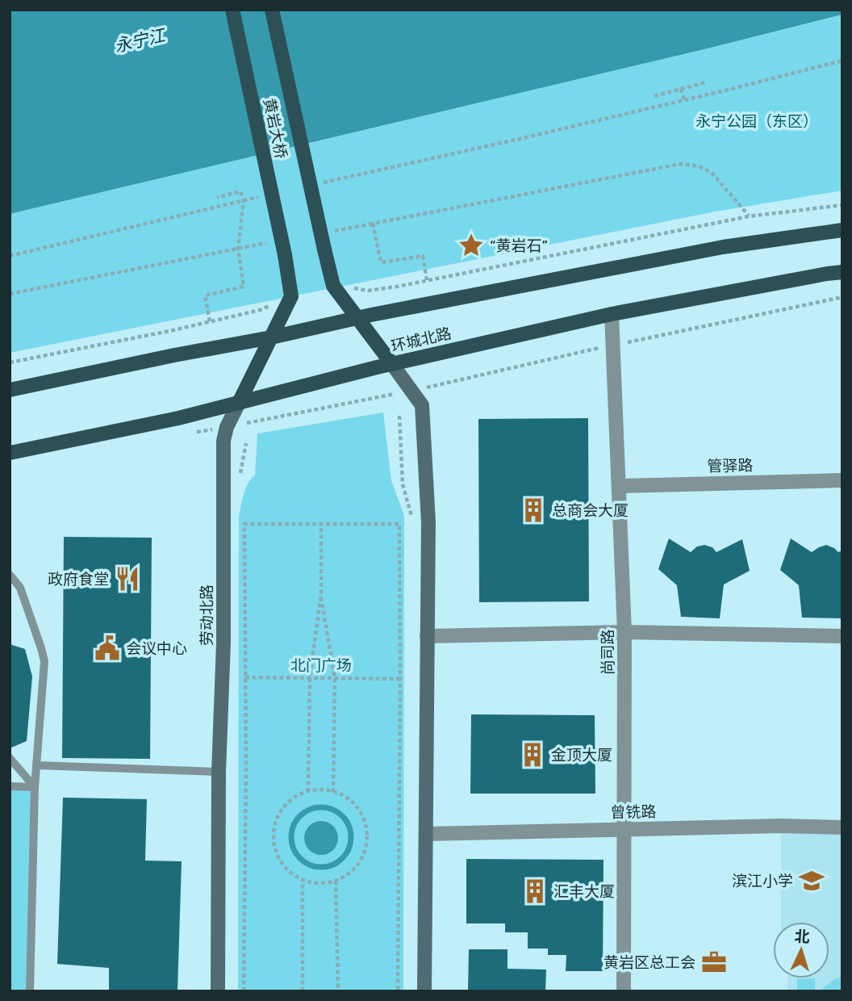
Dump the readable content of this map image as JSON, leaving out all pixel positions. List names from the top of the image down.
{
  "streets": {
    "main road": ["黄岩大桥", "环城北路", "劳动北路"],
    "street": ["管驿路", "尚司路", "曾铣路"]
  },
  "crossings": [
    ["黄岩大桥", "劳动北路"],
    ["环城北路", "劳动北路"],
    ["环城北路", "尚司路"],
    ["管驿路", "尚司路"],
    ["尚司路", "曾铣路"]
  ],
  "water": ["永宁江"],
  "parks": ["永宁公园（东区）", "北门广场"],
  "places": {
    "place": ["“黄岩石”"],
    "building": ["总商会大厦", "金顶大厦", "汇丰大厦"],
    "restaurant": ["政府食堂"],
    "public building": ["会议中心"],
    "school or university": ["滨江小学"],
    "office": ["黄岩区总工会"]
  },
  "north": "top"
}
